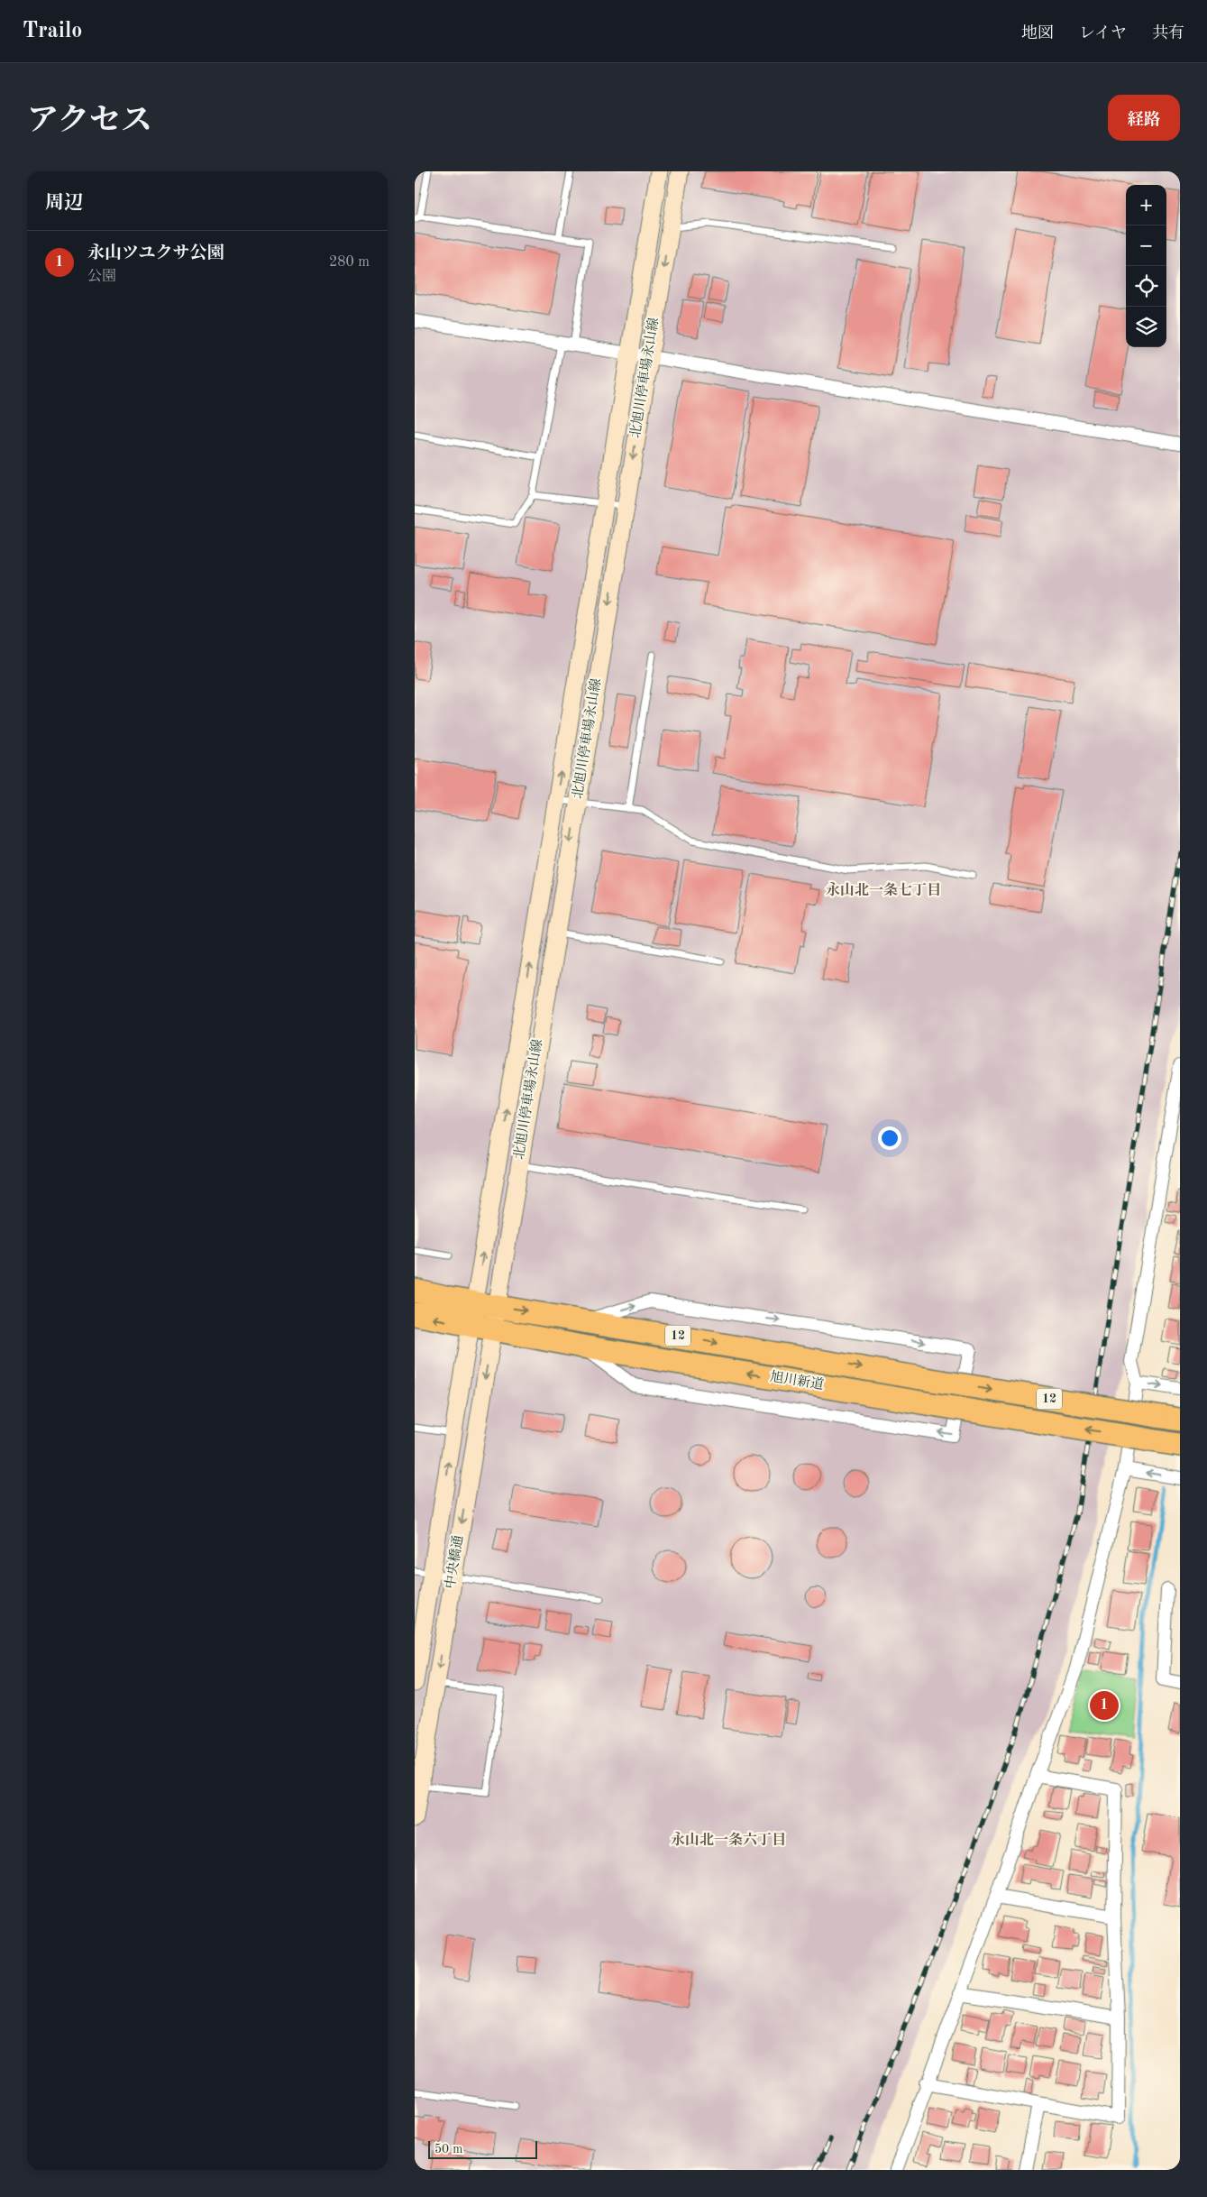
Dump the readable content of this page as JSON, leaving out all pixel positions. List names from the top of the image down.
{
  "streets": {
    "highway": ["12", "旭川新道"],
    "main road": ["北旭川停車場永山線", "中央橋通"]
  },
  "crossings": [
    ["北旭川停車場永山線", "旭川新道"],
    ["北旭川停車場永山線", "中央橋通"],
    ["旭川新道", "中央橋通"]
  ],
  "districts": ["永山北一条七丁目", "永山北一条六丁目"],
  "scale_bar": "50 m",
  "page": {
    "header": "Trailo",
    "nav": ["地図", "レイヤ", "共有"],
    "title": "アクセス",
    "buttons": "経路",
    "heading": "周辺",
    "map_buttons": ["+", "−"],
    "list": [
      {
        "mark": "1",
        "name": "永山ツユクサ公園",
        "note": "公園",
        "value": "280 m"
      }
    ],
    "pins": "1",
    "scale": "50 m"
  }
}
